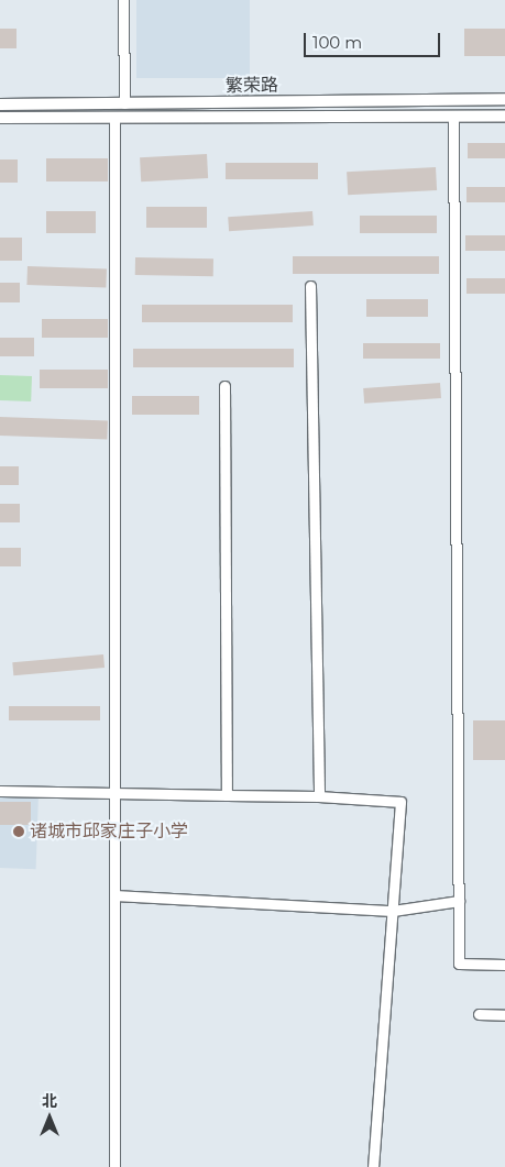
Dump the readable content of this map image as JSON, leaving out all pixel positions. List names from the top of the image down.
{
  "streets": {
    "main road": ["繁荣路"]
  },
  "places": ["诸城市邱家庄子小学"],
  "scale_bar": "100 m",
  "north": "top"
}
